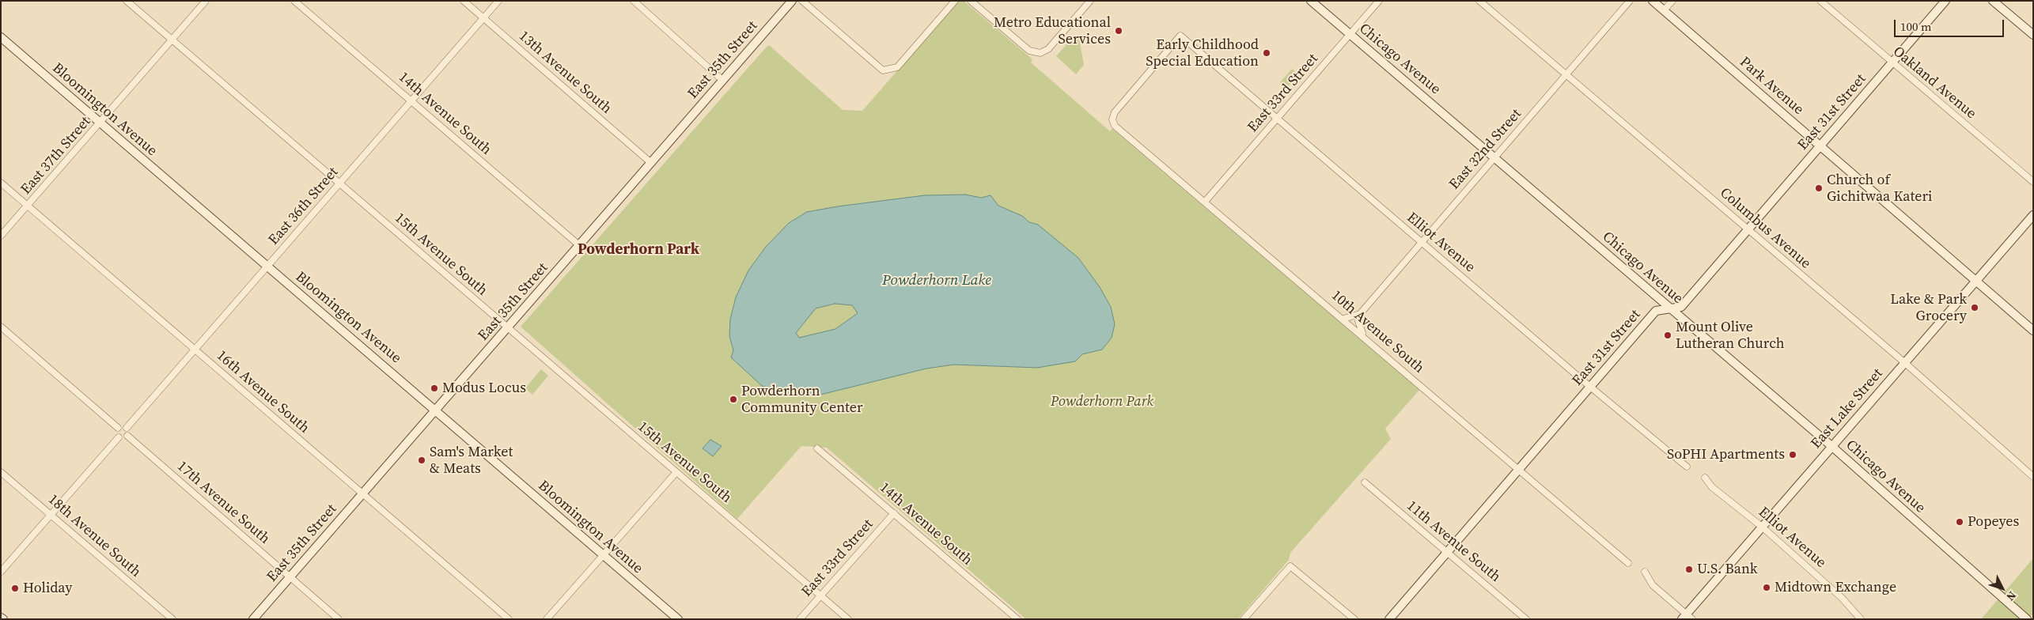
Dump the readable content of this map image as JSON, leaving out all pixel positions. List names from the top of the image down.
{
  "streets": {
    "street": [
      "Chicago Avenue",
      "East 35th Street",
      "13th Avenue South",
      "Oakland Avenue",
      "Park Avenue",
      "East 33rd Street",
      "Bloomington Avenue",
      "East 31st Street",
      "14th Avenue South",
      "East 32nd Street",
      "East 37th Street",
      "East 36th Street",
      "Columbus Avenue",
      "Elliot Avenue",
      "15th Avenue South",
      "10th Avenue South",
      "16th Avenue South",
      "East Lake Street",
      "17th Avenue South",
      "18th Avenue South",
      "11th Avenue South"
    ]
  },
  "crossings": [
    ["Chicago Avenue", "East 33rd Street"],
    ["Chicago Avenue", "East 31st Street"],
    ["Chicago Avenue", "East 32nd Street"],
    ["Chicago Avenue", "East Lake Street"],
    ["East 35th Street", "13th Avenue South"],
    ["East 35th Street", "Bloomington Avenue"],
    ["East 35th Street", "14th Avenue South"],
    ["East 35th Street", "15th Avenue South"],
    ["East 35th Street", "16th Avenue South"],
    ["East 35th Street", "17th Avenue South"],
    ["13th Avenue South", "East 36th Street"],
    ["Oakland Avenue", "East 31st Street"],
    ["Park Avenue", "East 31st Street"],
    ["Park Avenue", "East Lake Street"],
    ["East 33rd Street", "14th Avenue South"],
    ["East 33rd Street", "Elliot Avenue"],
    ["East 33rd Street", "15th Avenue South"],
    ["East 33rd Street", "10th Avenue South"],
    ["Bloomington Avenue", "East 37th Street"],
    ["Bloomington Avenue", "East 36th Street"],
    ["East 31st Street", "Columbus Avenue"],
    ["East 31st Street", "Elliot Avenue"],
    ["East 31st Street", "10th Avenue South"],
    ["East 31st Street", "11th Avenue South"],
    ["14th Avenue South", "East 36th Street"],
    ["East 32nd Street", "Columbus Avenue"],
    ["East 32nd Street", "Elliot Avenue"],
    ["East 37th Street", "15th Avenue South"],
    ["East 37th Street", "16th Avenue South"],
    ["East 36th Street", "15th Avenue South"],
    ["East 36th Street", "16th Avenue South"],
    ["East 36th Street", "17th Avenue South"],
    ["Columbus Avenue", "East Lake Street"],
    ["Elliot Avenue", "10th Avenue South"],
    ["Elliot Avenue", "East Lake Street"]
  ],
  "districts": ["Powderhorn Park"],
  "water": ["Powderhorn Lake"],
  "parks": ["Powderhorn Park"],
  "places": [
    "Metro Educational Services",
    "Early Childhood Special Education",
    "Church of Gichitwaa Kateri",
    "Lake & Park Grocery",
    "Mount Olive Lutheran Church",
    "Modus Locus",
    "Powderhorn Community Center",
    "SoPHI Apartments",
    "Sam's Market & Meats",
    "Popeyes",
    "U.S. Bank",
    "Midtown Exchange",
    "Holiday"
  ],
  "scale_bar": "100 m",
  "north": "bottom right"
}
